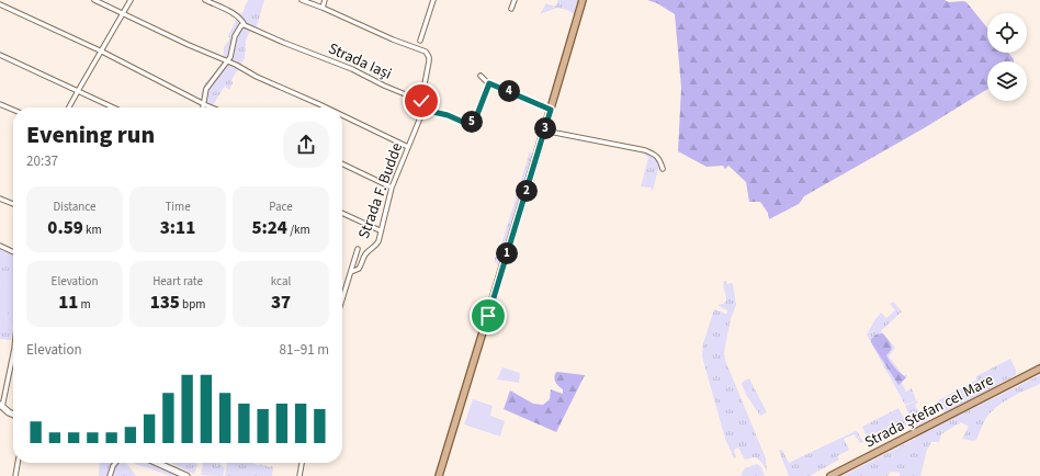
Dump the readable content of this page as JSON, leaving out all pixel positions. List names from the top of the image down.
{
  "streets": {
    "main road": ["Strada Ștefan cel Mare"],
    "street": ["Strada Iași", "Strada F. Budde"]
  },
  "page": {
    "pins": [
      "4",
      "5",
      "3",
      "2",
      "1"
    ],
    "heading": ["Evening run", "20:37"],
    "stats": [
      ["Distance", "0.59 km"],
      ["Time", "3:11"],
      ["Pace", "5:24 /km"],
      ["Elevation", "11 m"],
      ["Heart rate", "135 bpm"],
      ["kcal", "37"]
    ],
    "chart": ["Elevation", "81–91 m"]
  }
}
